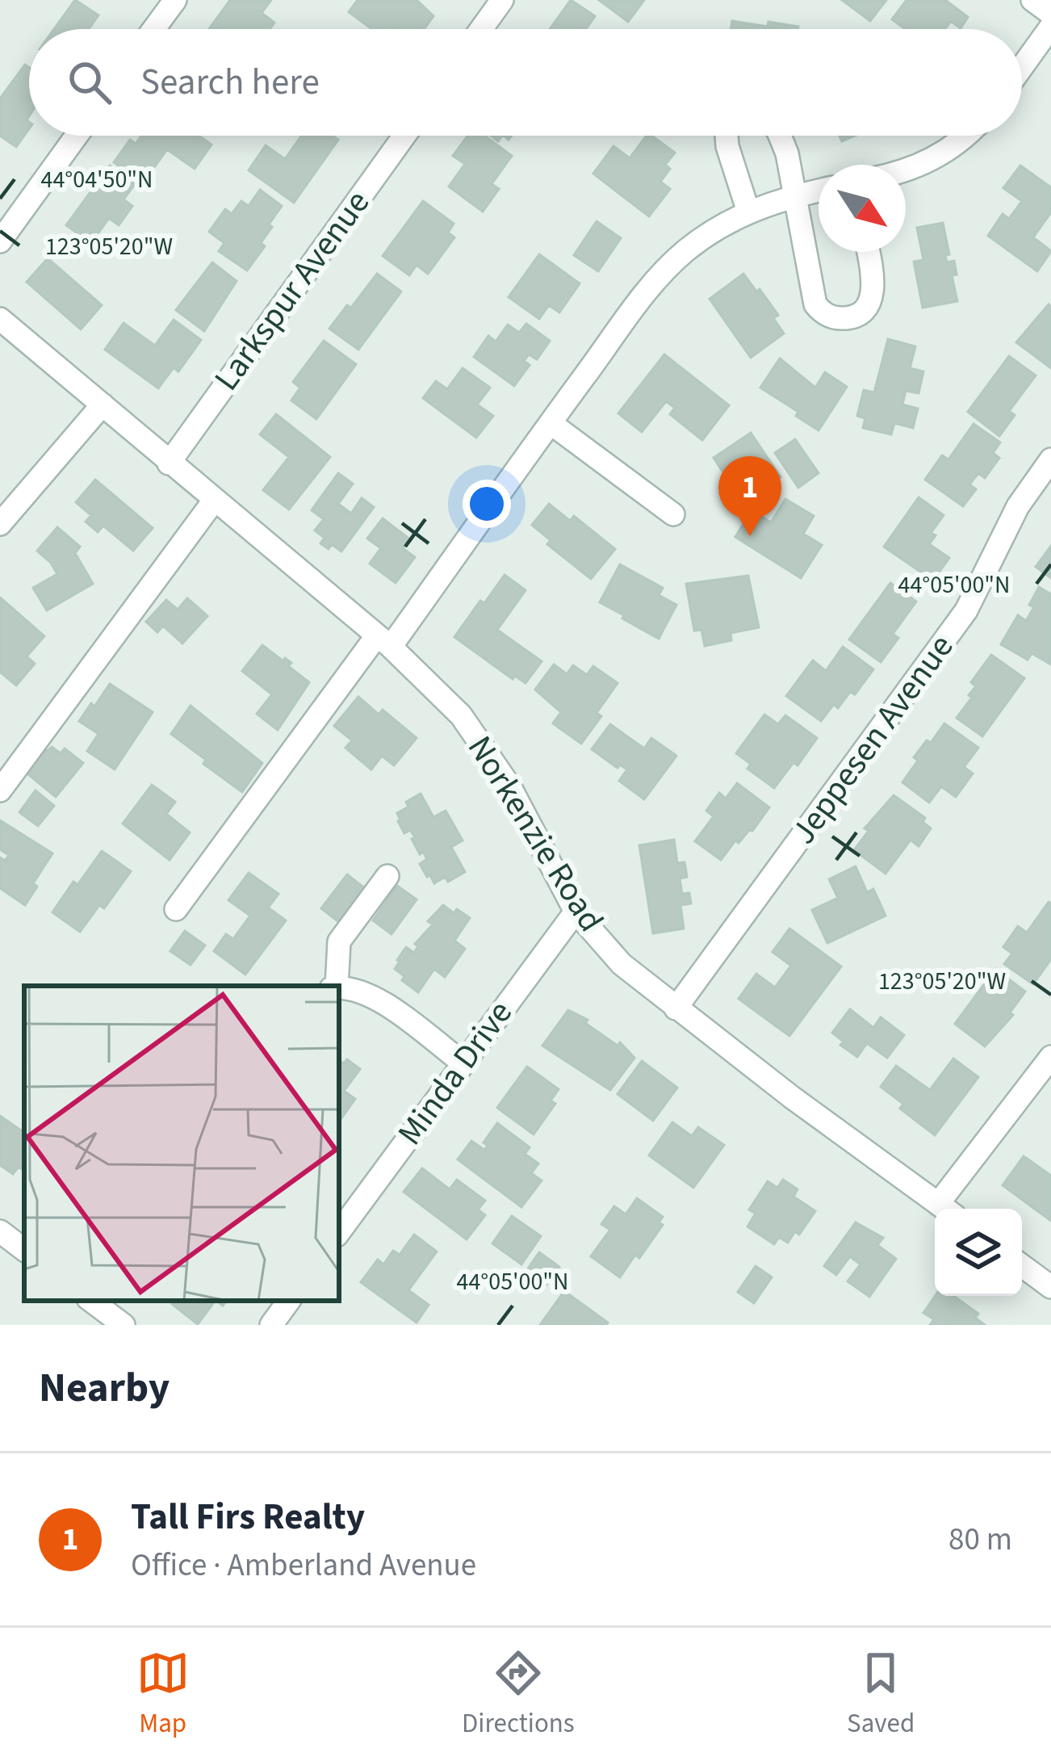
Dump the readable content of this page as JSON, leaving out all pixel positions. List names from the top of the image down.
{
  "streets": {
    "street": [
      "Larkspur Avenue",
      "Jeppesen Avenue",
      "Norkenzie Road",
      "Minda Drive"
    ]
  },
  "crossings": [
    ["Larkspur Avenue", "Norkenzie Road"],
    ["Jeppesen Avenue", "Norkenzie Road"],
    ["Norkenzie Road", "Minda Drive"]
  ],
  "north": "bottom right",
  "page": {
    "search": "Search here",
    "pins": "1",
    "heading": "Nearby",
    "list": [
      {
        "mark": "1",
        "name": "Tall Firs Realty",
        "note": "Office · Amberland Avenue",
        "value": "80 m"
      }
    ],
    "nav": ["Map", "Directions", "Saved"]
  },
  "coordinates": ["44°04'50\"N", "123°05'20\"W", "44°05'00\"N"]
}
